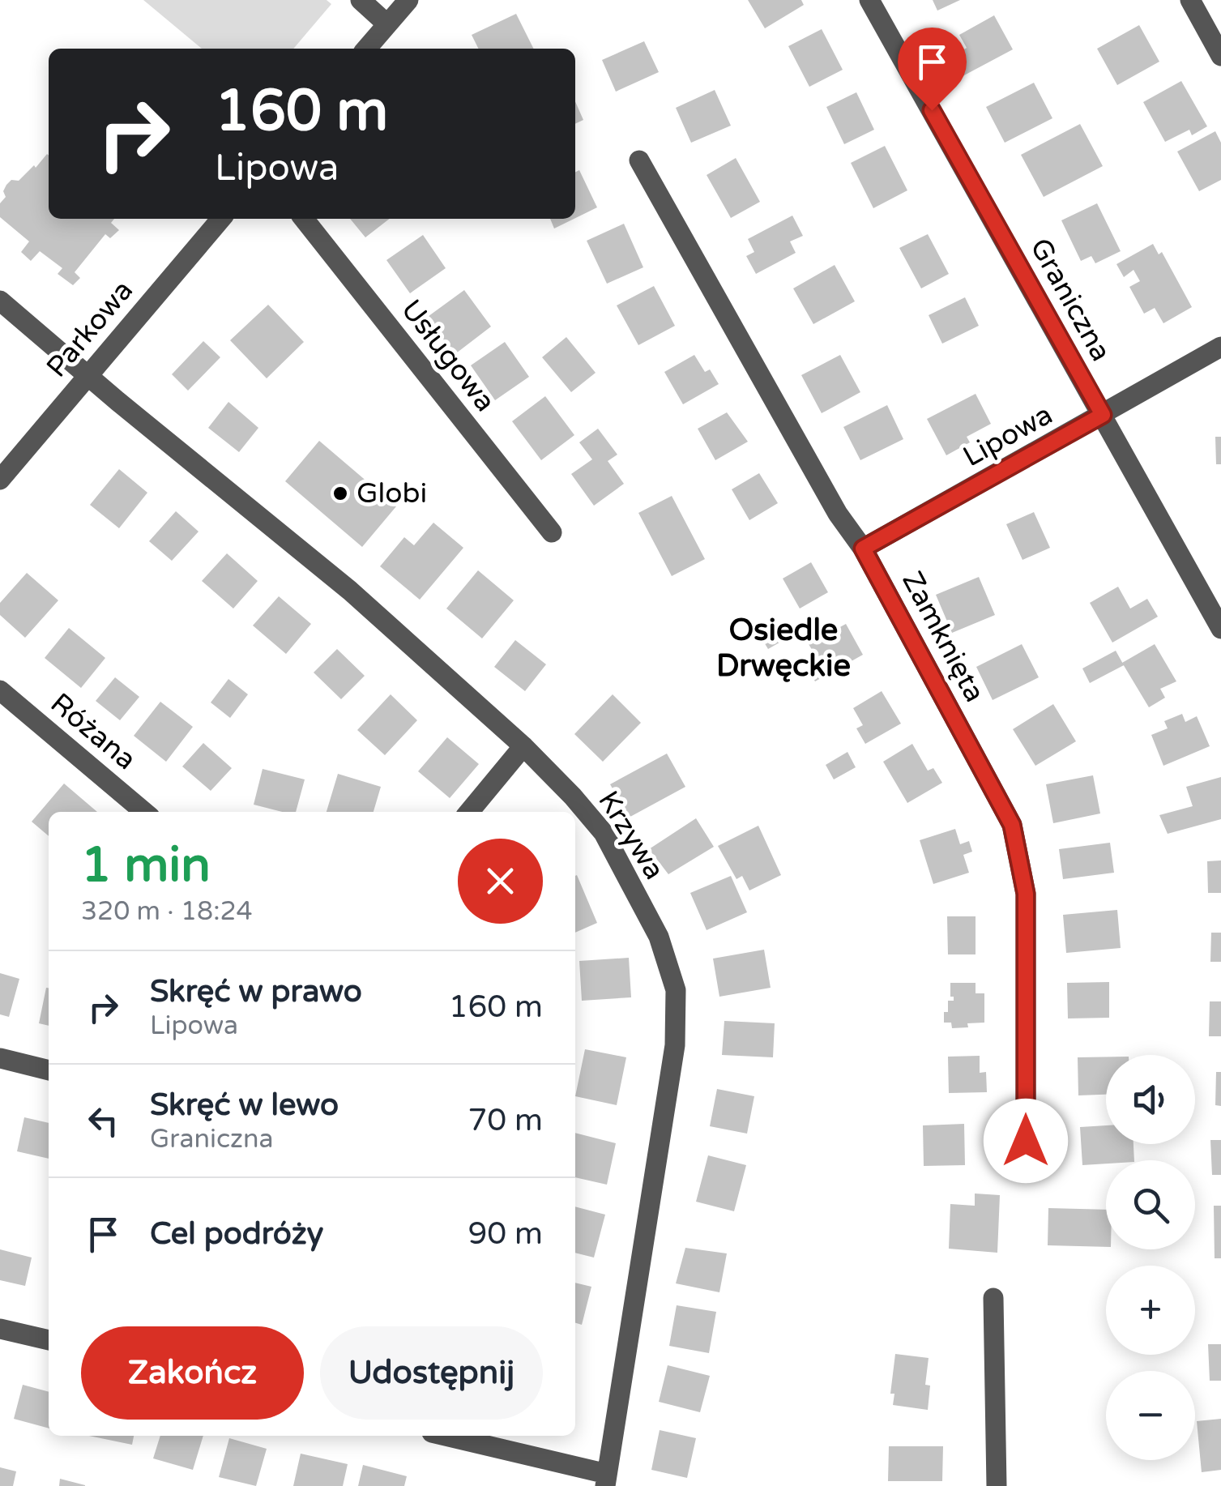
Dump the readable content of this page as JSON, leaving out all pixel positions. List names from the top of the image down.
{
  "streets": {
    "street": [
      "Graniczna",
      "Parkowa",
      "Usługowa",
      "Lipowa",
      "Zamknięta",
      "Różana",
      "Krzywa"
    ]
  },
  "crossings": [
    ["Graniczna", "Lipowa"],
    ["Parkowa", "Krzywa"],
    ["Lipowa", "Zamknięta"]
  ],
  "districts": ["Osiedle Drwęckie"],
  "places": ["Globi"],
  "page": {
    "turn": ["160 m", "Lipowa"],
    "heading": ["1 min", "320 m · 18:24"],
    "list": [
      {
        "name": "Skręć w prawo",
        "note": "Lipowa",
        "value": "160 m"
      },
      {
        "name": "Skręć w lewo",
        "note": "Graniczna",
        "value": "70 m"
      },
      {
        "name": "Cel podróży",
        "value": "90 m"
      }
    ],
    "map_buttons": ["+", "−"],
    "buttons": ["Zakończ", "Udostępnij"]
  }
}
